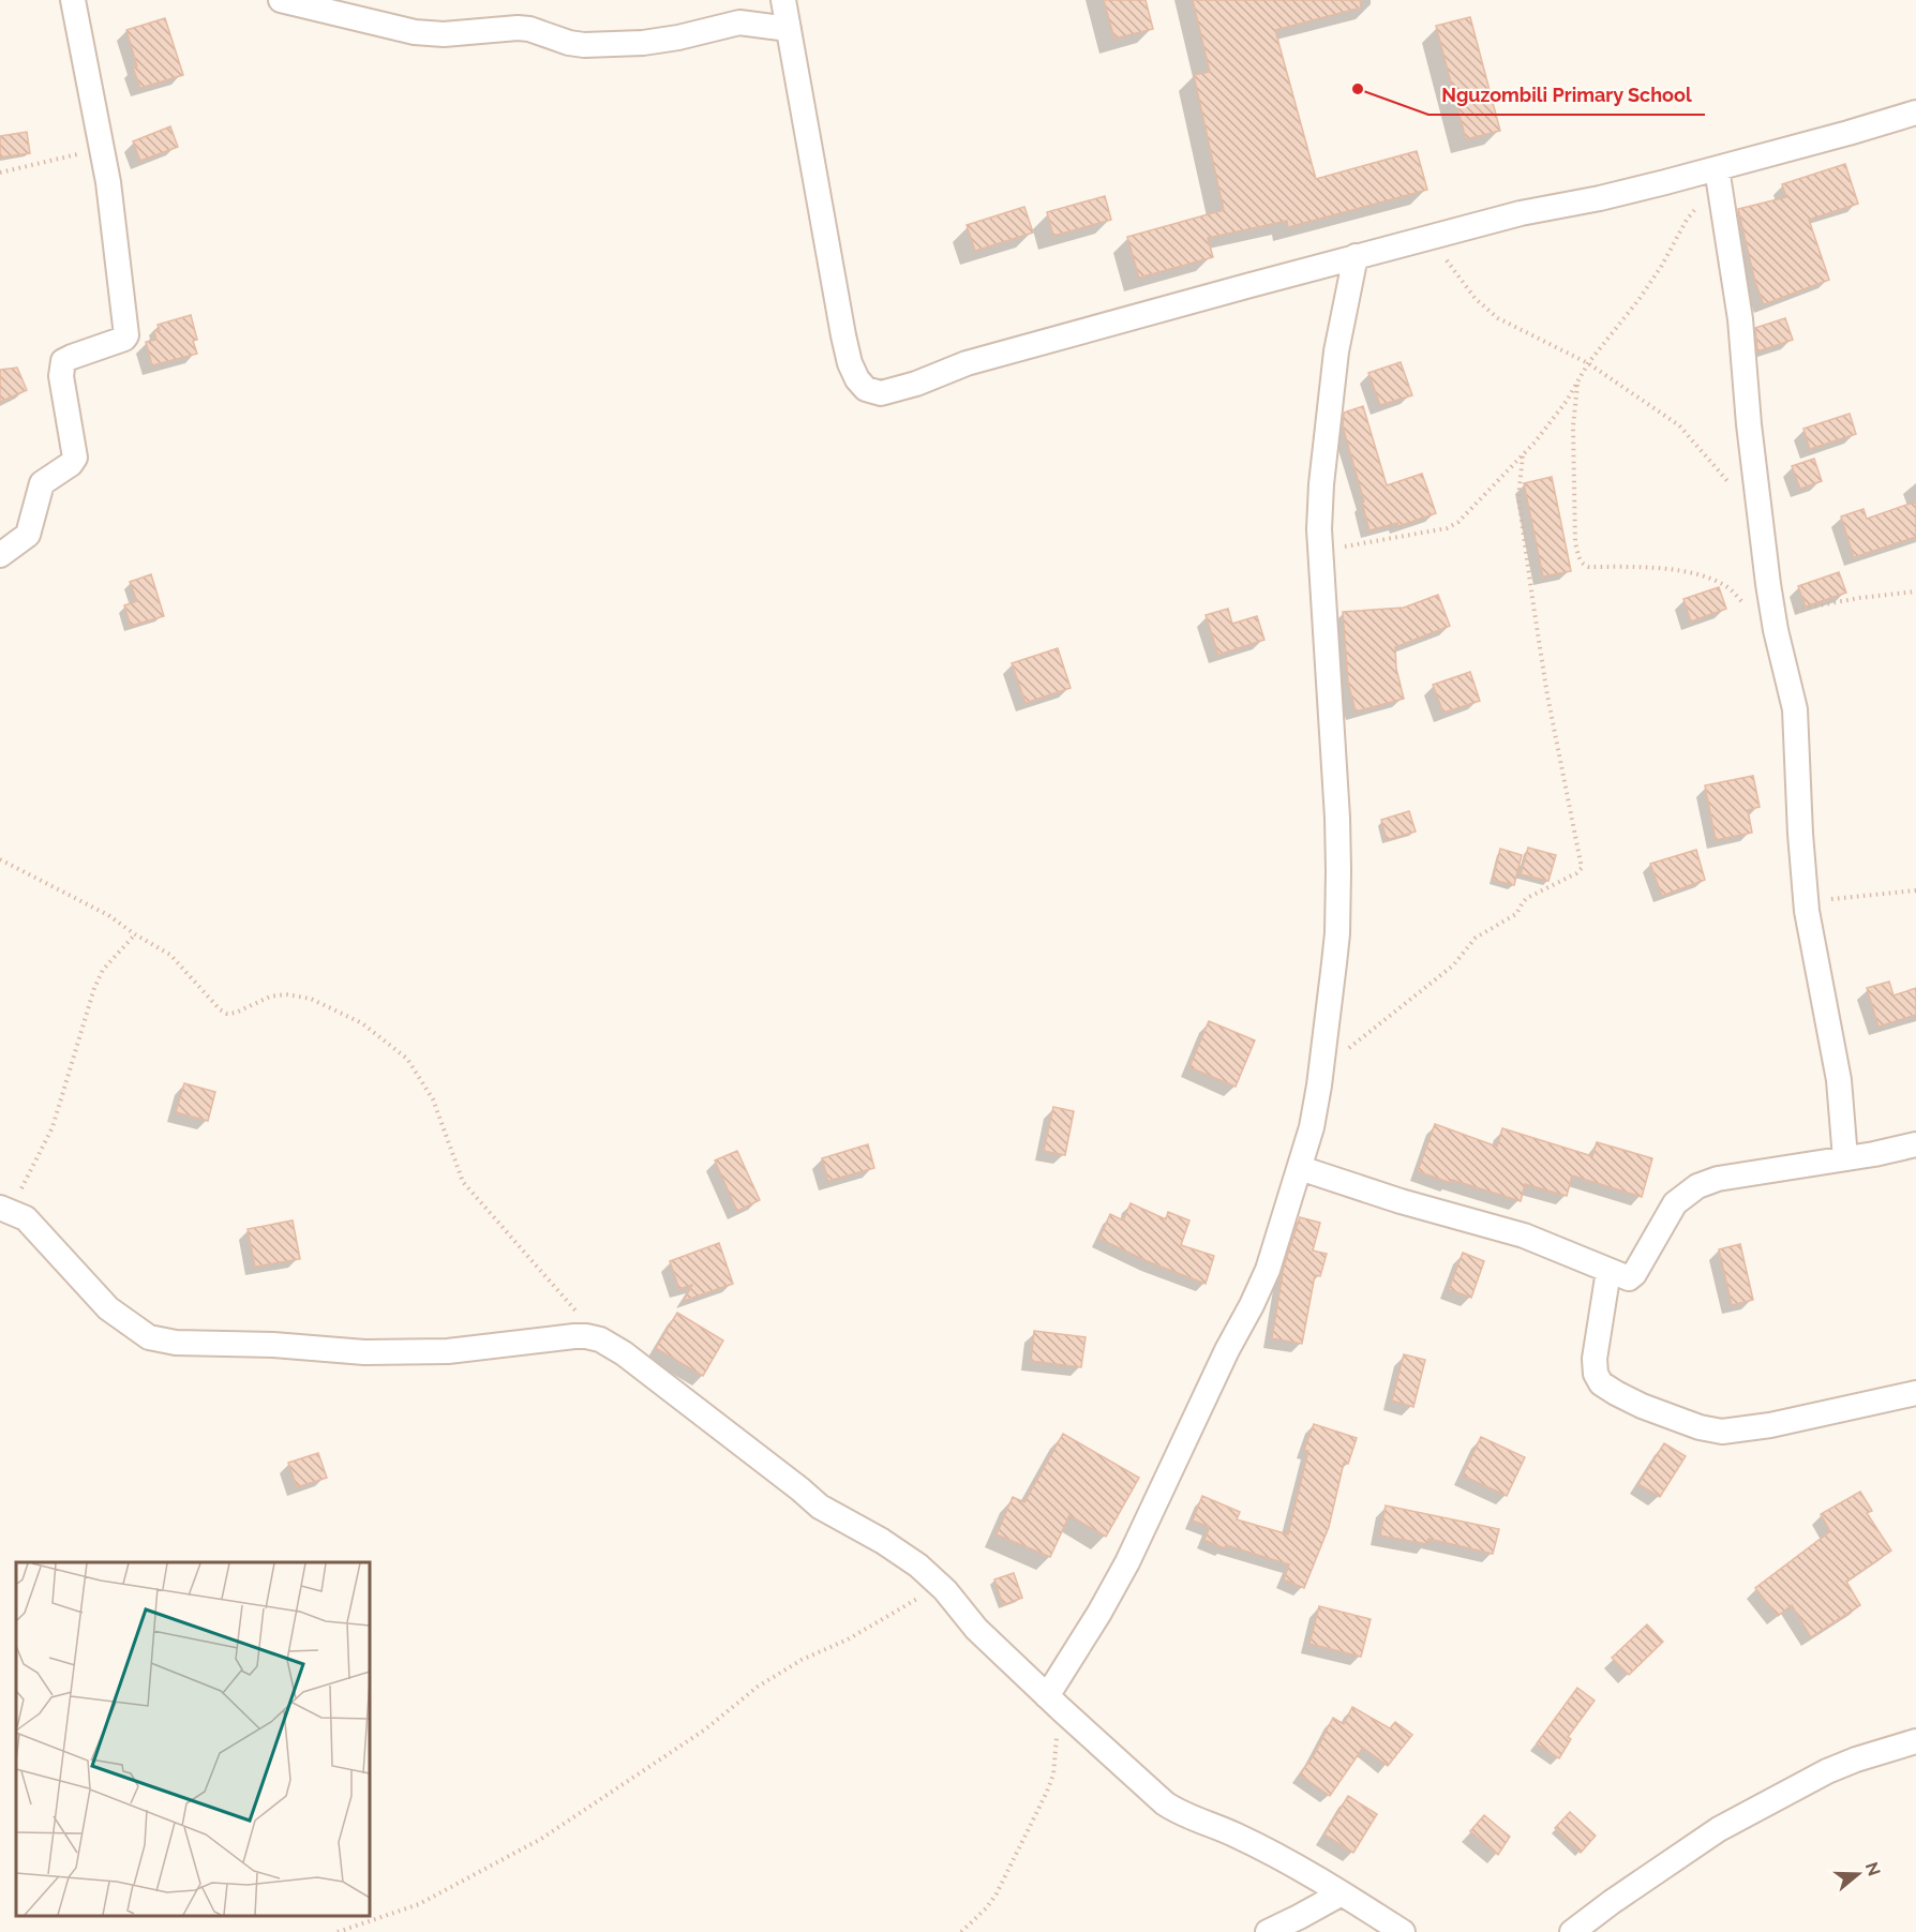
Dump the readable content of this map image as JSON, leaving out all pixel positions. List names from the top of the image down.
{
  "places": ["Nguzombili Primary School"],
  "north": "right"
}
